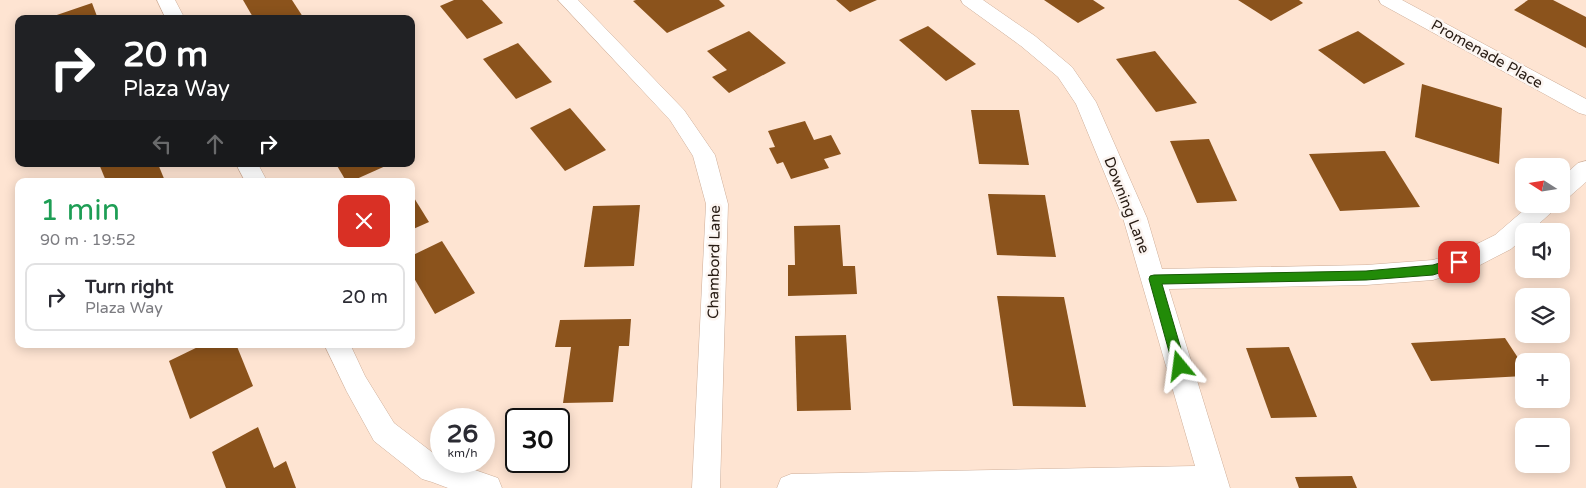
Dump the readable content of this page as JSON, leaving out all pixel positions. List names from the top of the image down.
{
  "streets": {
    "street": ["Promenade Place", "Downing Lane", "Chambord Lane"]
  },
  "north": "left",
  "page": {
    "turn": ["20 m", "Plaza Way"],
    "map_buttons": ["+", "−"],
    "heading": ["1 min", "90 m · 19:52"],
    "list": [
      {
        "name": "Turn right",
        "note": "Plaza Way",
        "value": "20 m"
      }
    ],
    "speed": "26 km/h",
    "limit": "30"
  }
}
